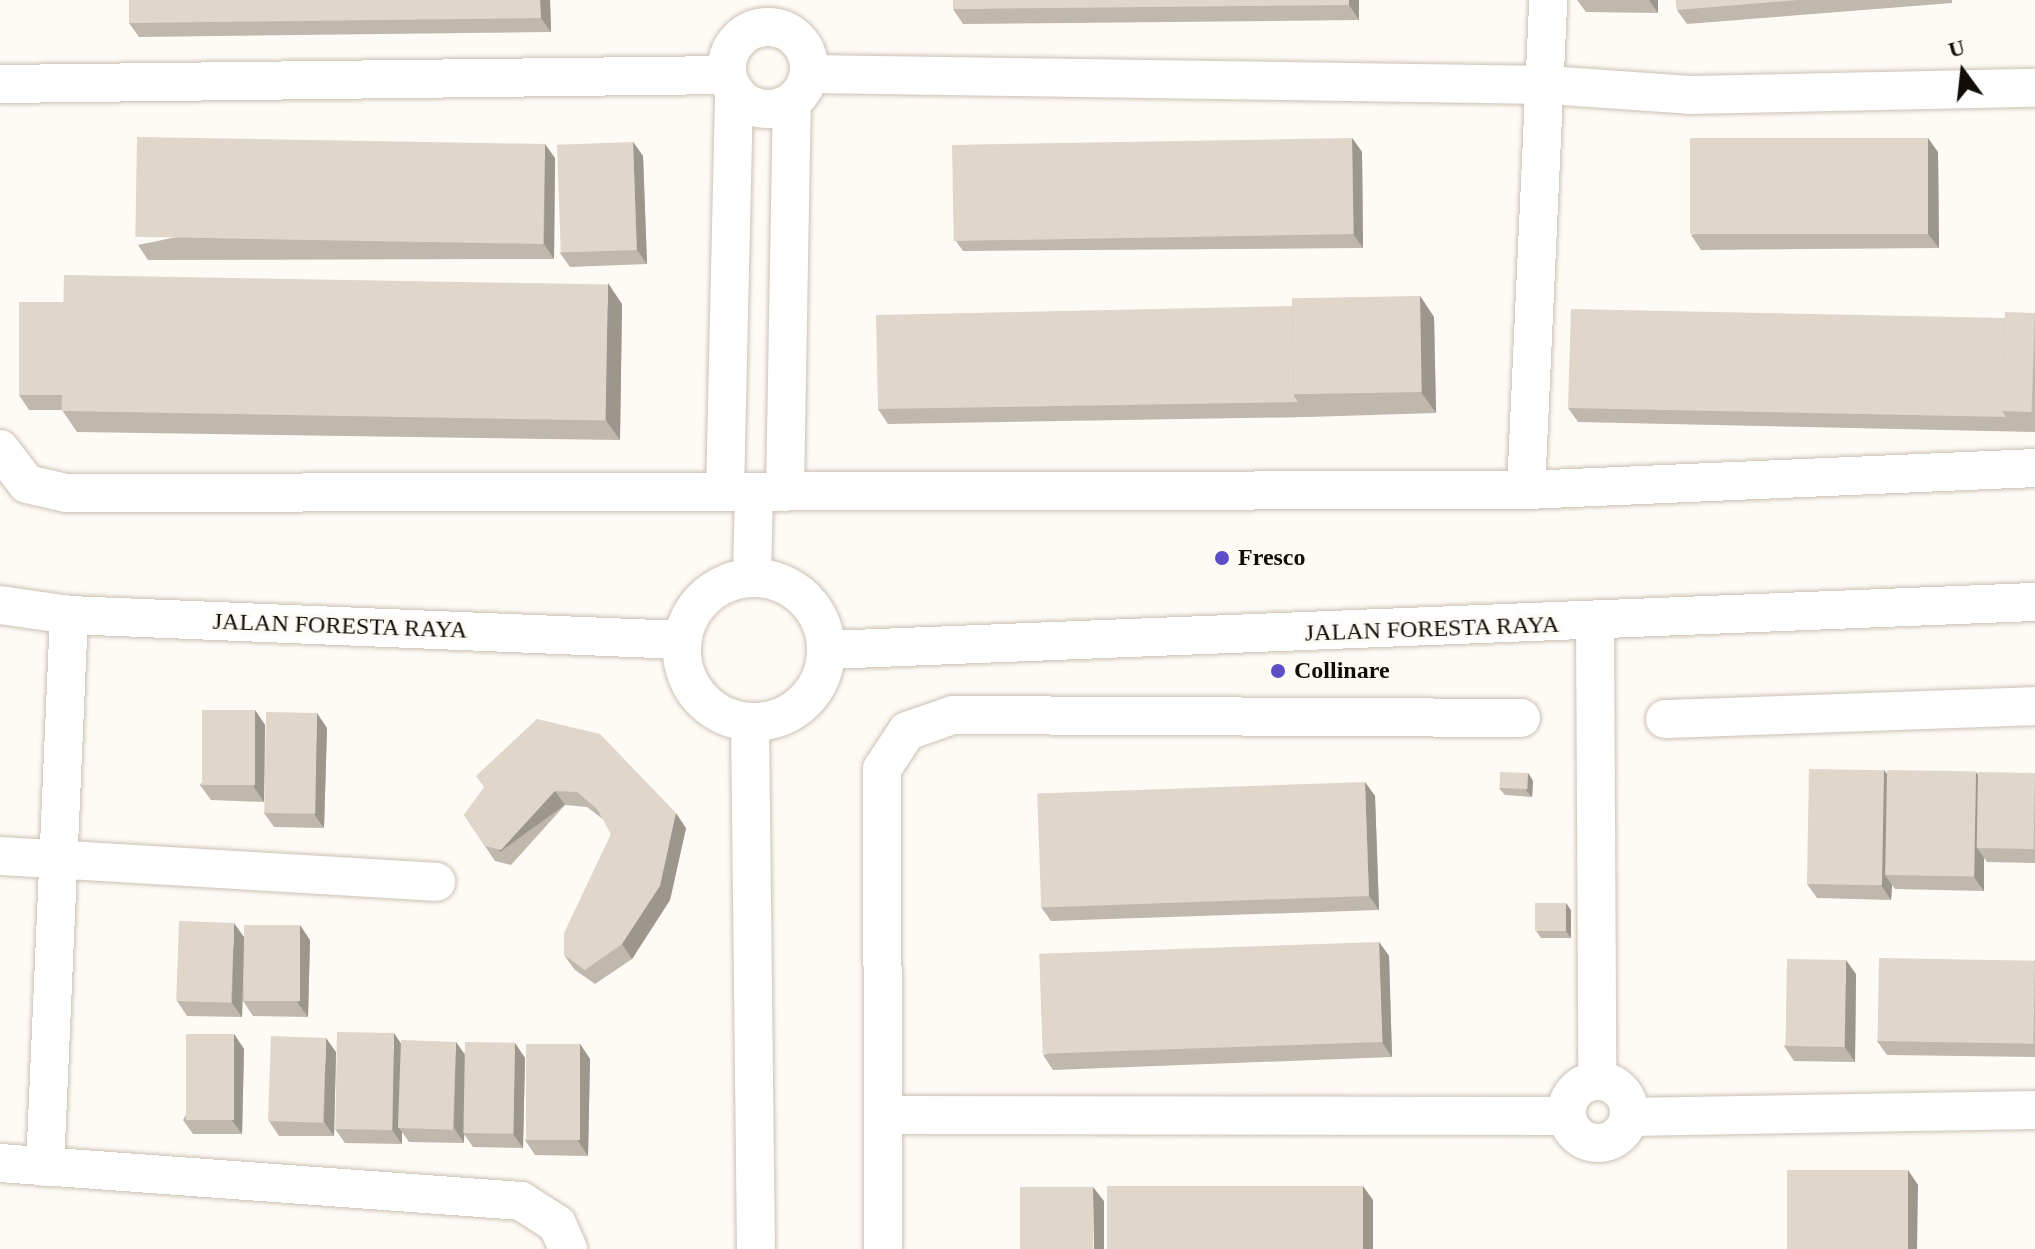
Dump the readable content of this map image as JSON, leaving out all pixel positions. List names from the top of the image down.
{
  "streets": {
    "street": ["JALAN FORESTA RAYA"]
  },
  "places": ["Fresco", "Collinare"],
  "north": "top"
}
